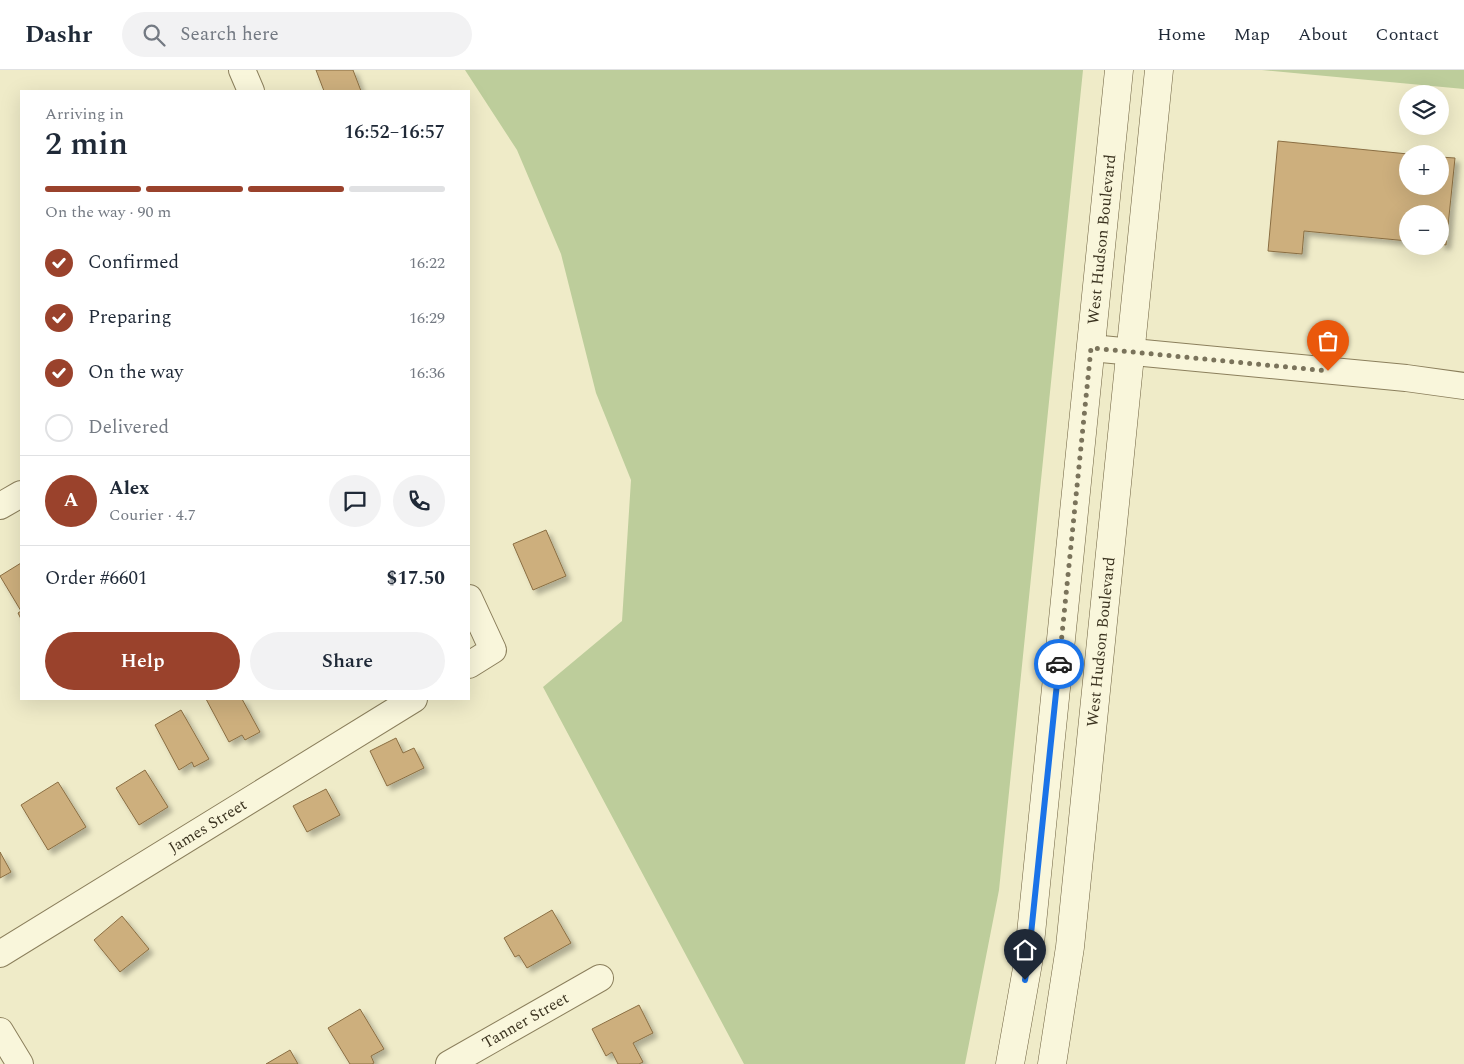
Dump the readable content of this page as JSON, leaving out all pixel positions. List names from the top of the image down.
{
  "streets": {
    "main road": ["West Hudson Boulevard"],
    "street": ["James Street", "Tanner Street"]
  },
  "page": {
    "header": "Dashr",
    "search": "Search here",
    "nav": [
      "Home",
      "Map",
      "About",
      "Contact"
    ],
    "map_buttons": ["+", "−"],
    "heading": ["2 min", "Arriving in", "16:52–16:57"],
    "panel": [
      "Alex",
      "Courier · 4.7",
      "Order #6601",
      "$17.50"
    ],
    "bar": "On the way · 90 m",
    "list": [
      ["Confirmed", "16:22"],
      ["Preparing", "16:29"],
      ["On the way", "16:36"],
      "Delivered"
    ],
    "round": "A",
    "buttons": ["Help", "Share"]
  }
}
